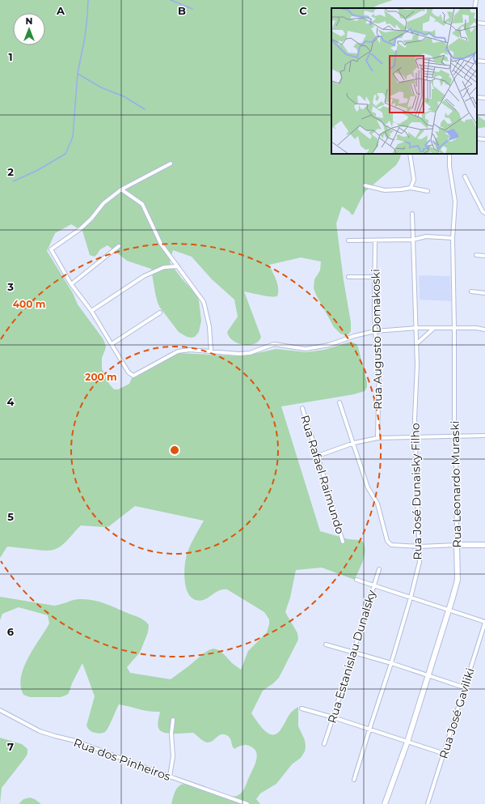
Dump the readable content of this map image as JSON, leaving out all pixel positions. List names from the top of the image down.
{
  "streets": {
    "street": [
      "Rua Augusto Domakoski",
      "Rua Rafael Raimundo",
      "Rua Leonardo Muraski",
      "Rua José Dunaisky Filho",
      "Rua Estanislau Dunalsky",
      "Rua José Gaviliki",
      "Rua dos Pinheiros"
    ]
  },
  "north": "top",
  "grid": {
    "columns": ["A", "B", "C"],
    "rows": [
      "1",
      "2",
      "3",
      "4",
      "5",
      "6",
      "7"
    ]
  },
  "rings": ["400 m", "200 m"]
}
